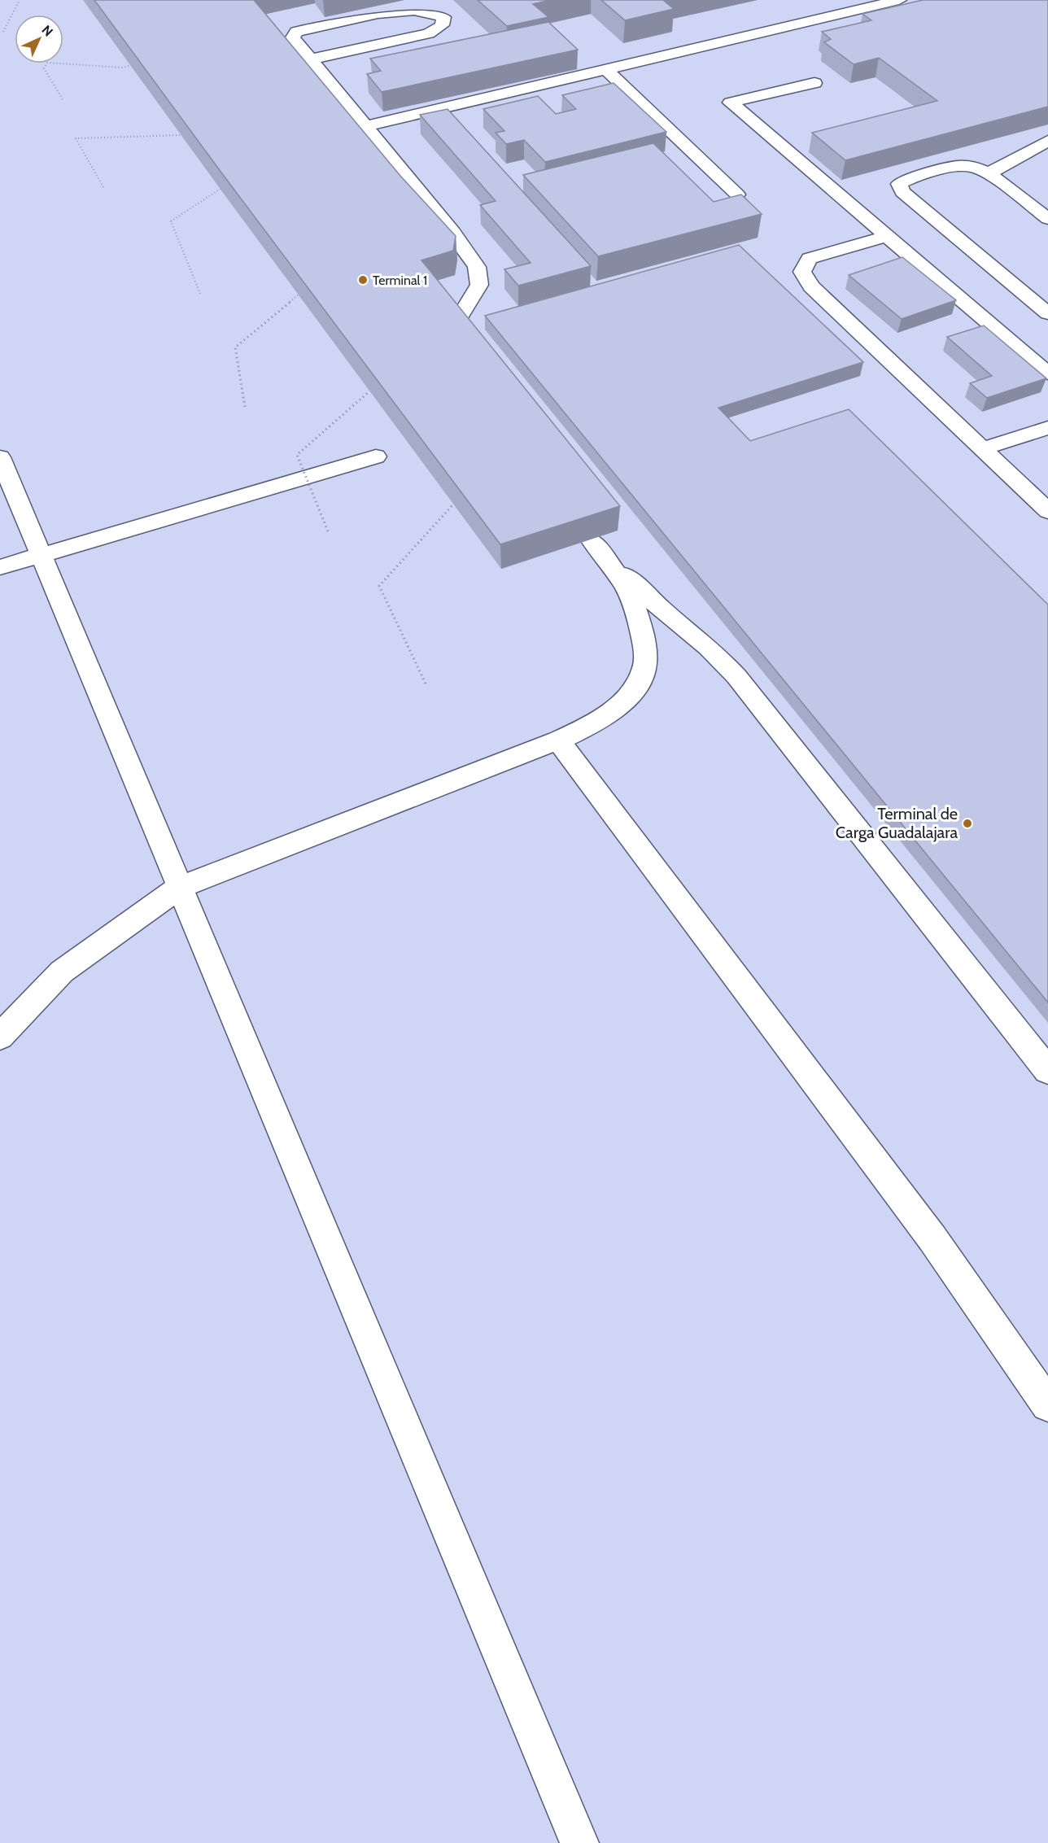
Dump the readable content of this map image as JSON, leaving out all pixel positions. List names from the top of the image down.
{
  "places": ["Terminal 1", "Terminal de Carga Guadalajara"],
  "north": "top right"
}
